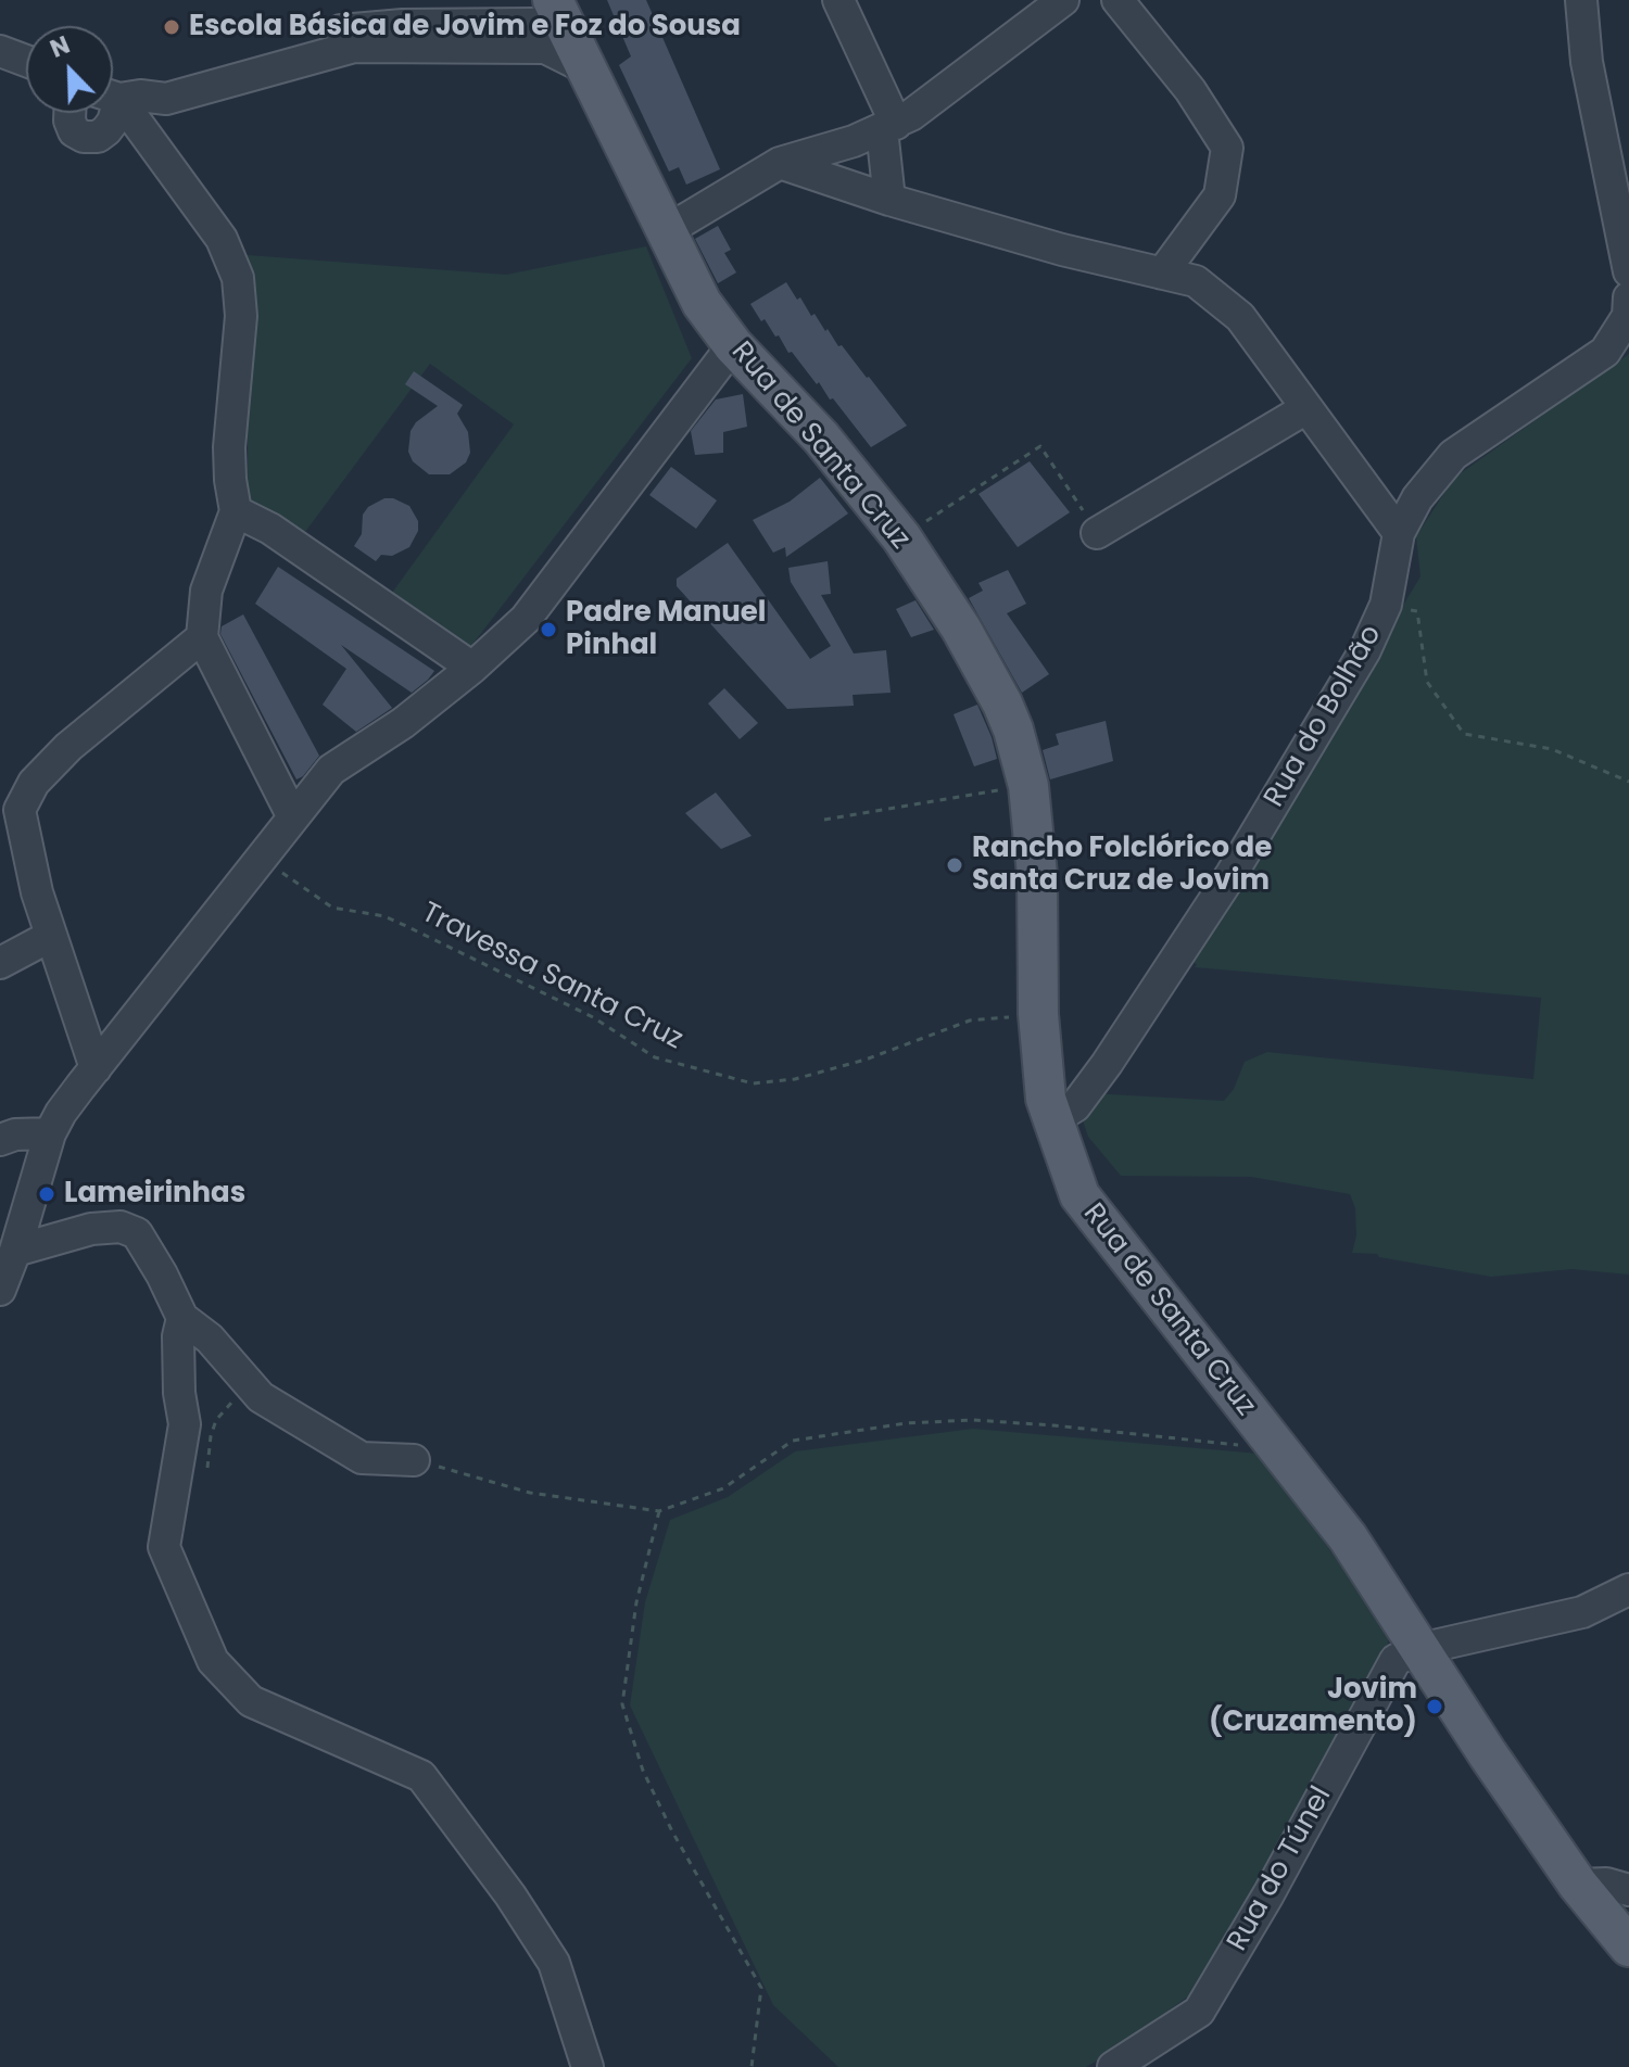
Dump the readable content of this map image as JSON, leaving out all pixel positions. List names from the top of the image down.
{
  "streets": {
    "main road": ["Rua de Santa Cruz"],
    "street": ["Rua do Bolhão", "Rua do Túnel"],
    "path": ["Travessa Santa Cruz"]
  },
  "crossings": [
    ["Rua de Santa Cruz", "Rua do Bolhão"],
    ["Rua de Santa Cruz", "Travessa Santa Cruz"],
    ["Rua de Santa Cruz", "Rua do Túnel"]
  ],
  "places": [
    "Escola Básica de Jovim e Foz do Sousa",
    "Padre Manuel Pinhal",
    "Rancho Folclórico de Santa Cruz de Jovim",
    "Lameirinhas",
    "Jovim (Cruzamento)"
  ],
  "north": "top left"
}
